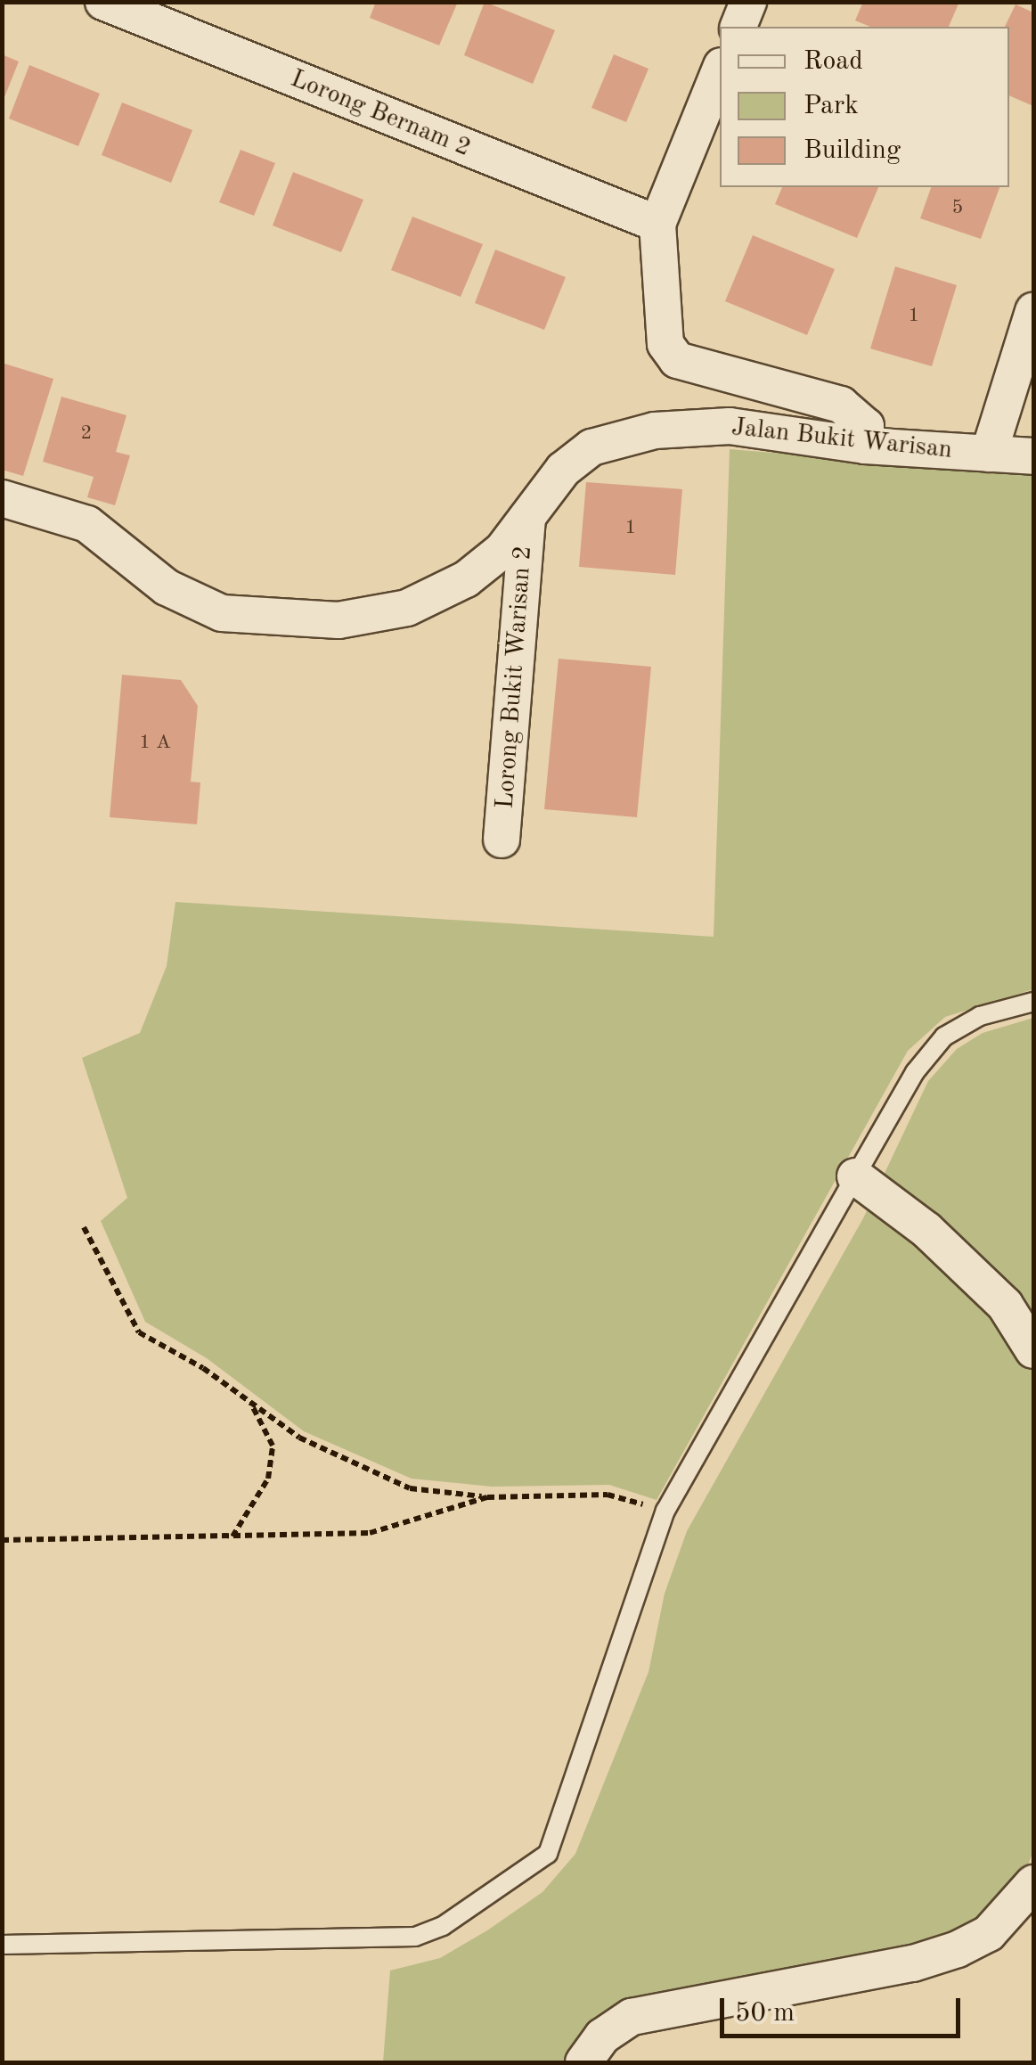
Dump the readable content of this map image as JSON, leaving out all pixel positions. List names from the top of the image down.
{
  "streets": {
    "street": ["Lorong Bernam 2", "Jalan Bukit Warisan", "Lorong Bukit Warisan 2"]
  },
  "crossings": [
    ["Jalan Bukit Warisan", "Lorong Bukit Warisan 2"]
  ],
  "house_numbers": [
    "5",
    "1",
    "2",
    "1",
    "1 A"
  ],
  "legend": ["Road", "Park", "Building"],
  "scale_bar": "50 m"
}
